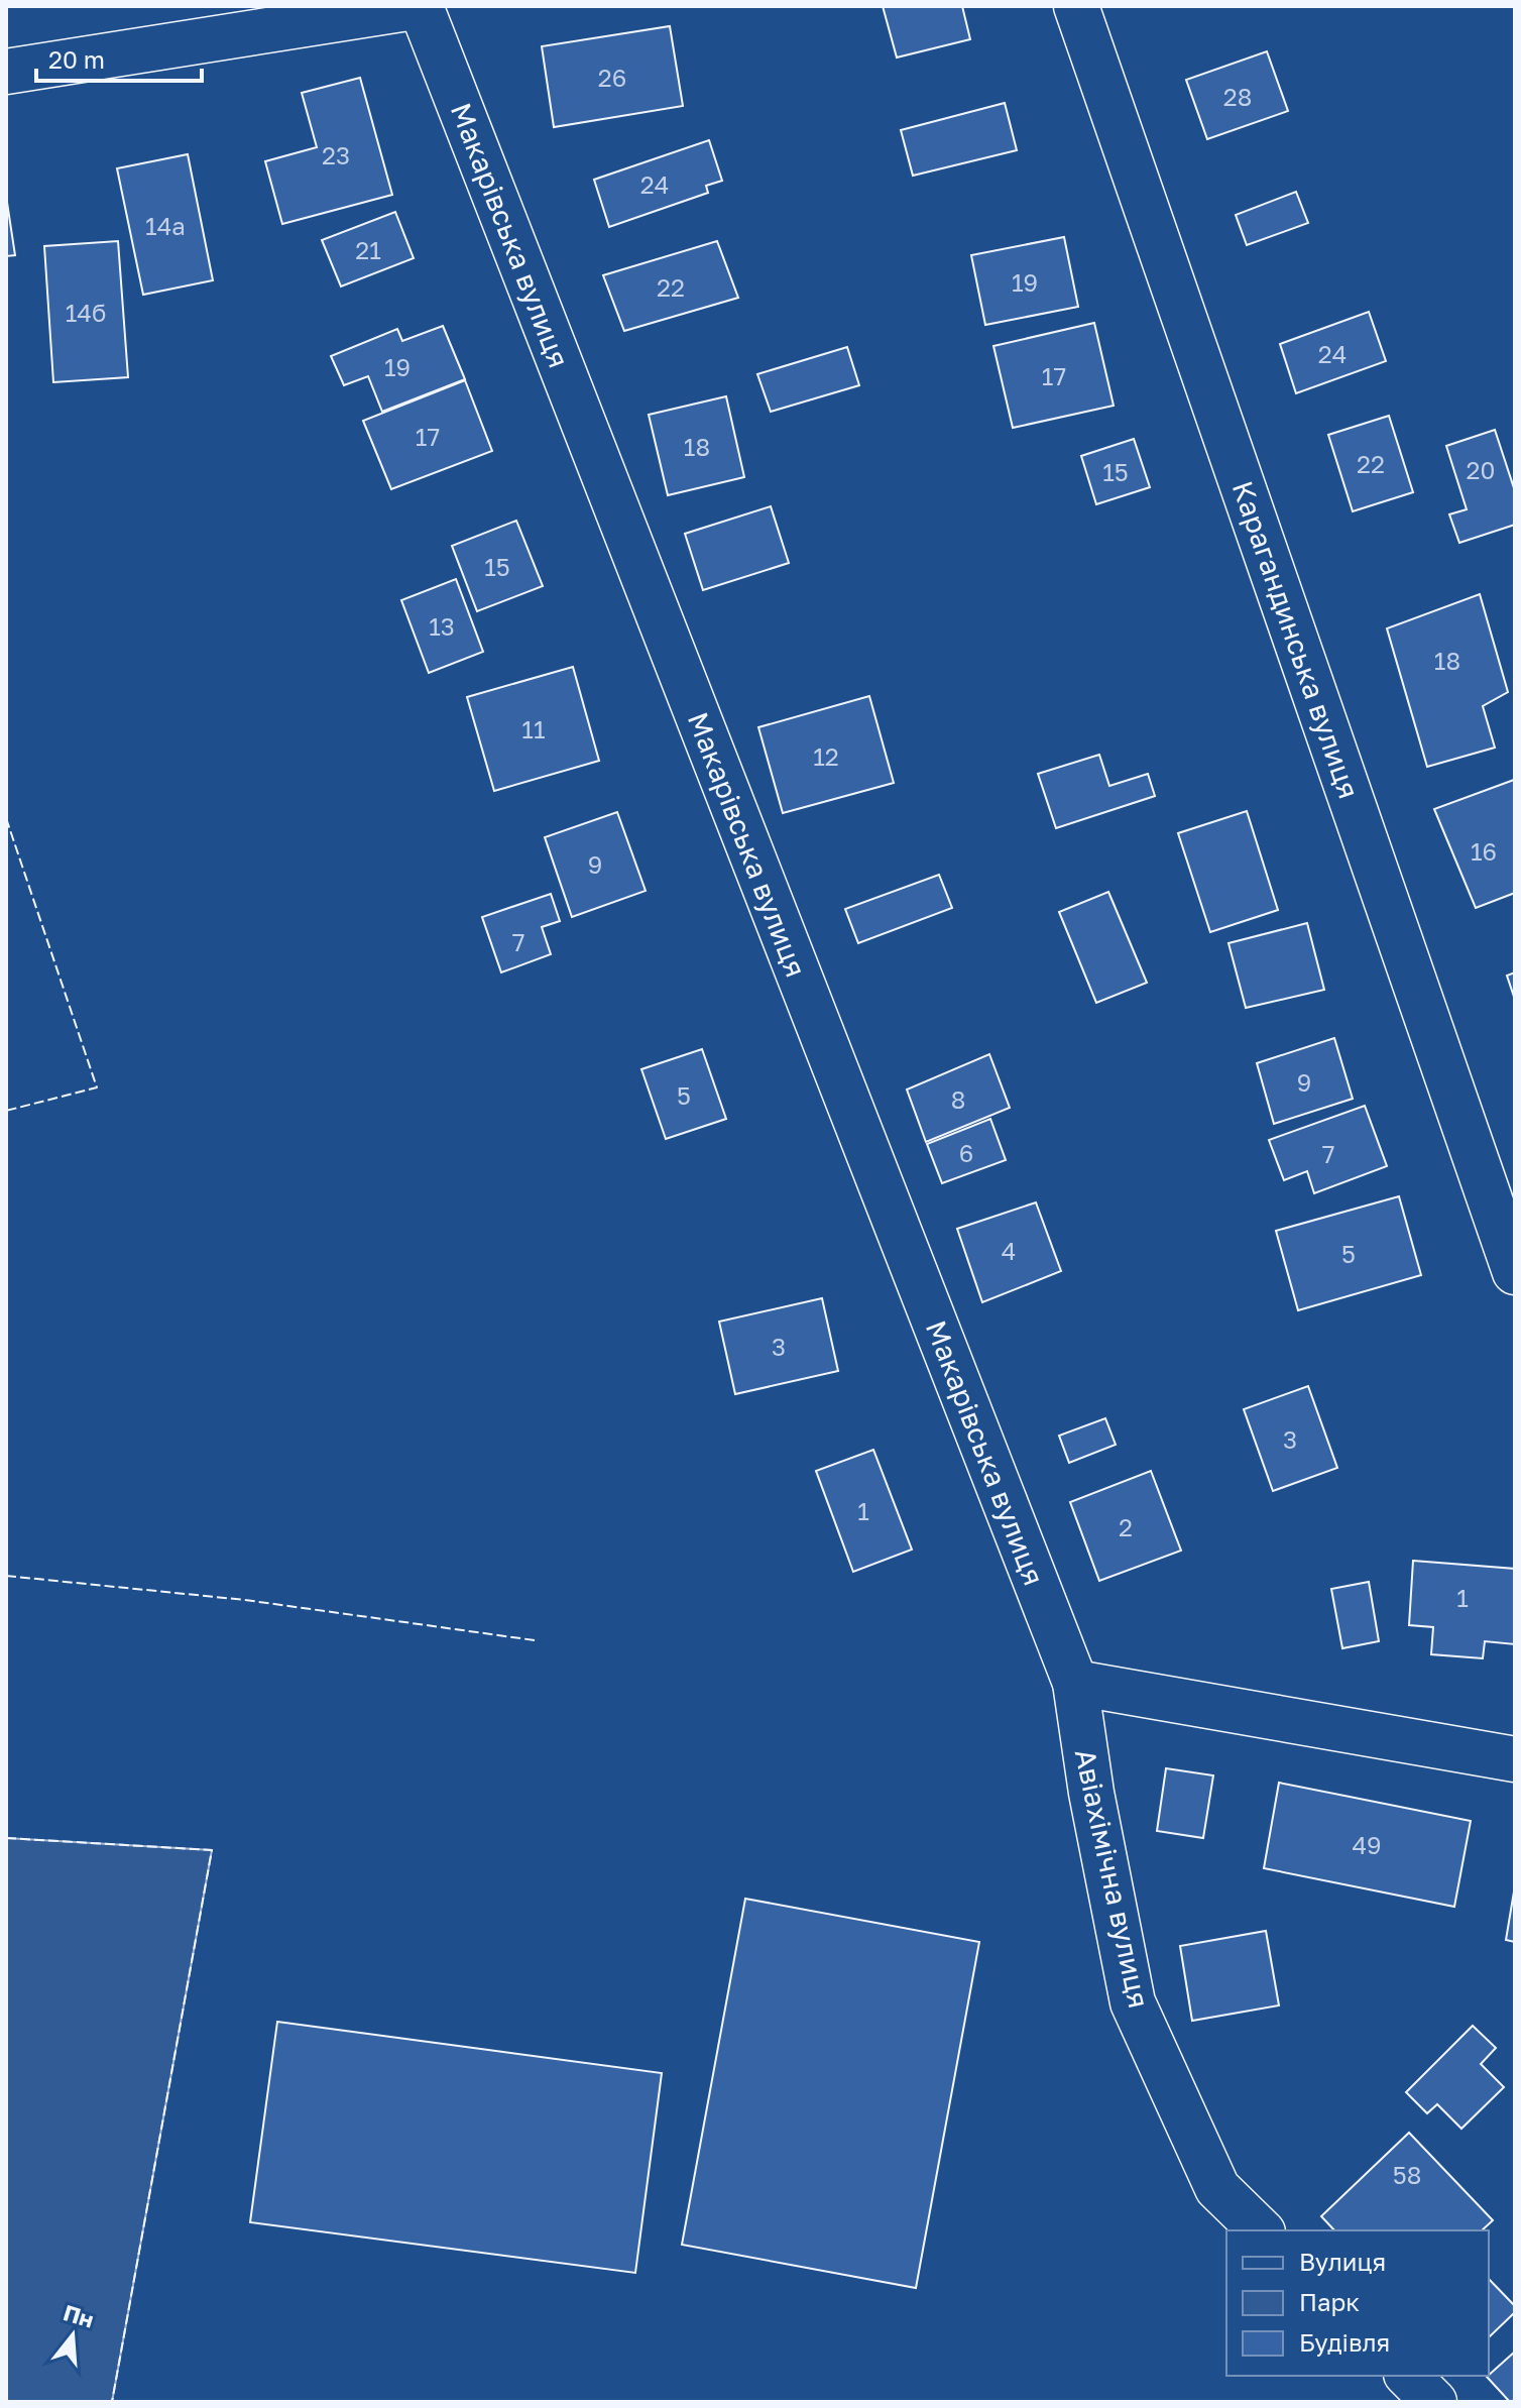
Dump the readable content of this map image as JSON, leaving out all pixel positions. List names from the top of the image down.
{
  "streets": {
    "street": ["Макарівська вулиця", "Карагандинська вулиця", "Авіахімічна вулиця"]
  },
  "crossings": [
    ["Макарівська вулиця", "Авіахімічна вулиця"]
  ],
  "house_numbers": [
    "26",
    "28",
    "23",
    "24",
    "14а",
    "21",
    "19",
    "22",
    "14б",
    "24",
    "19",
    "17",
    "17",
    "18",
    "22",
    "20",
    "15",
    "15",
    "13",
    "18",
    "11",
    "12",
    "16",
    "9",
    "7",
    "9",
    "5",
    "8",
    "6",
    "7",
    "4",
    "5",
    "3",
    "3",
    "1",
    "2",
    "1",
    "49",
    "58"
  ],
  "legend": ["Вулиця", "Парк", "Будівля"],
  "scale_bar": "20 m",
  "north": "top"
}
